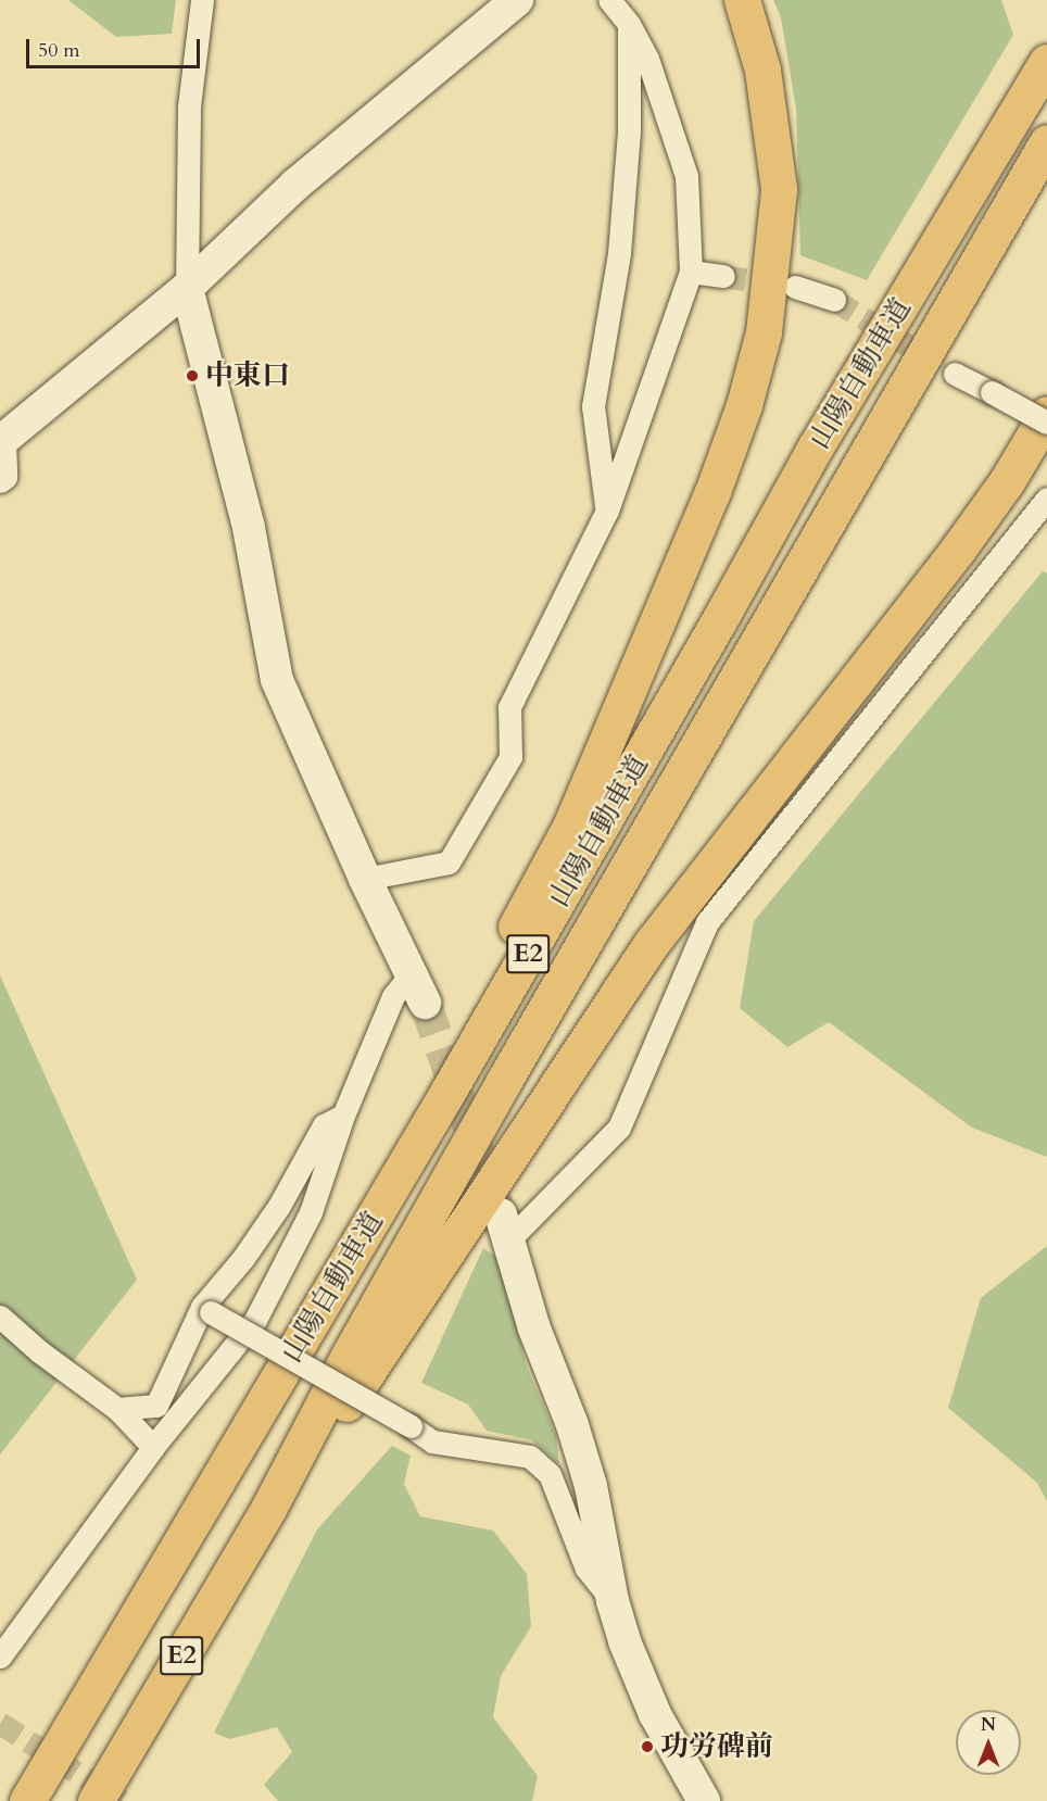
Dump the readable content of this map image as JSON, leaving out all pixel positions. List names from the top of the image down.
{
  "streets": {
    "highway": ["山陽自動車道", "E2"]
  },
  "places": ["中東口", "功労碑前"],
  "scale_bar": "50 m",
  "north": "top"
}
